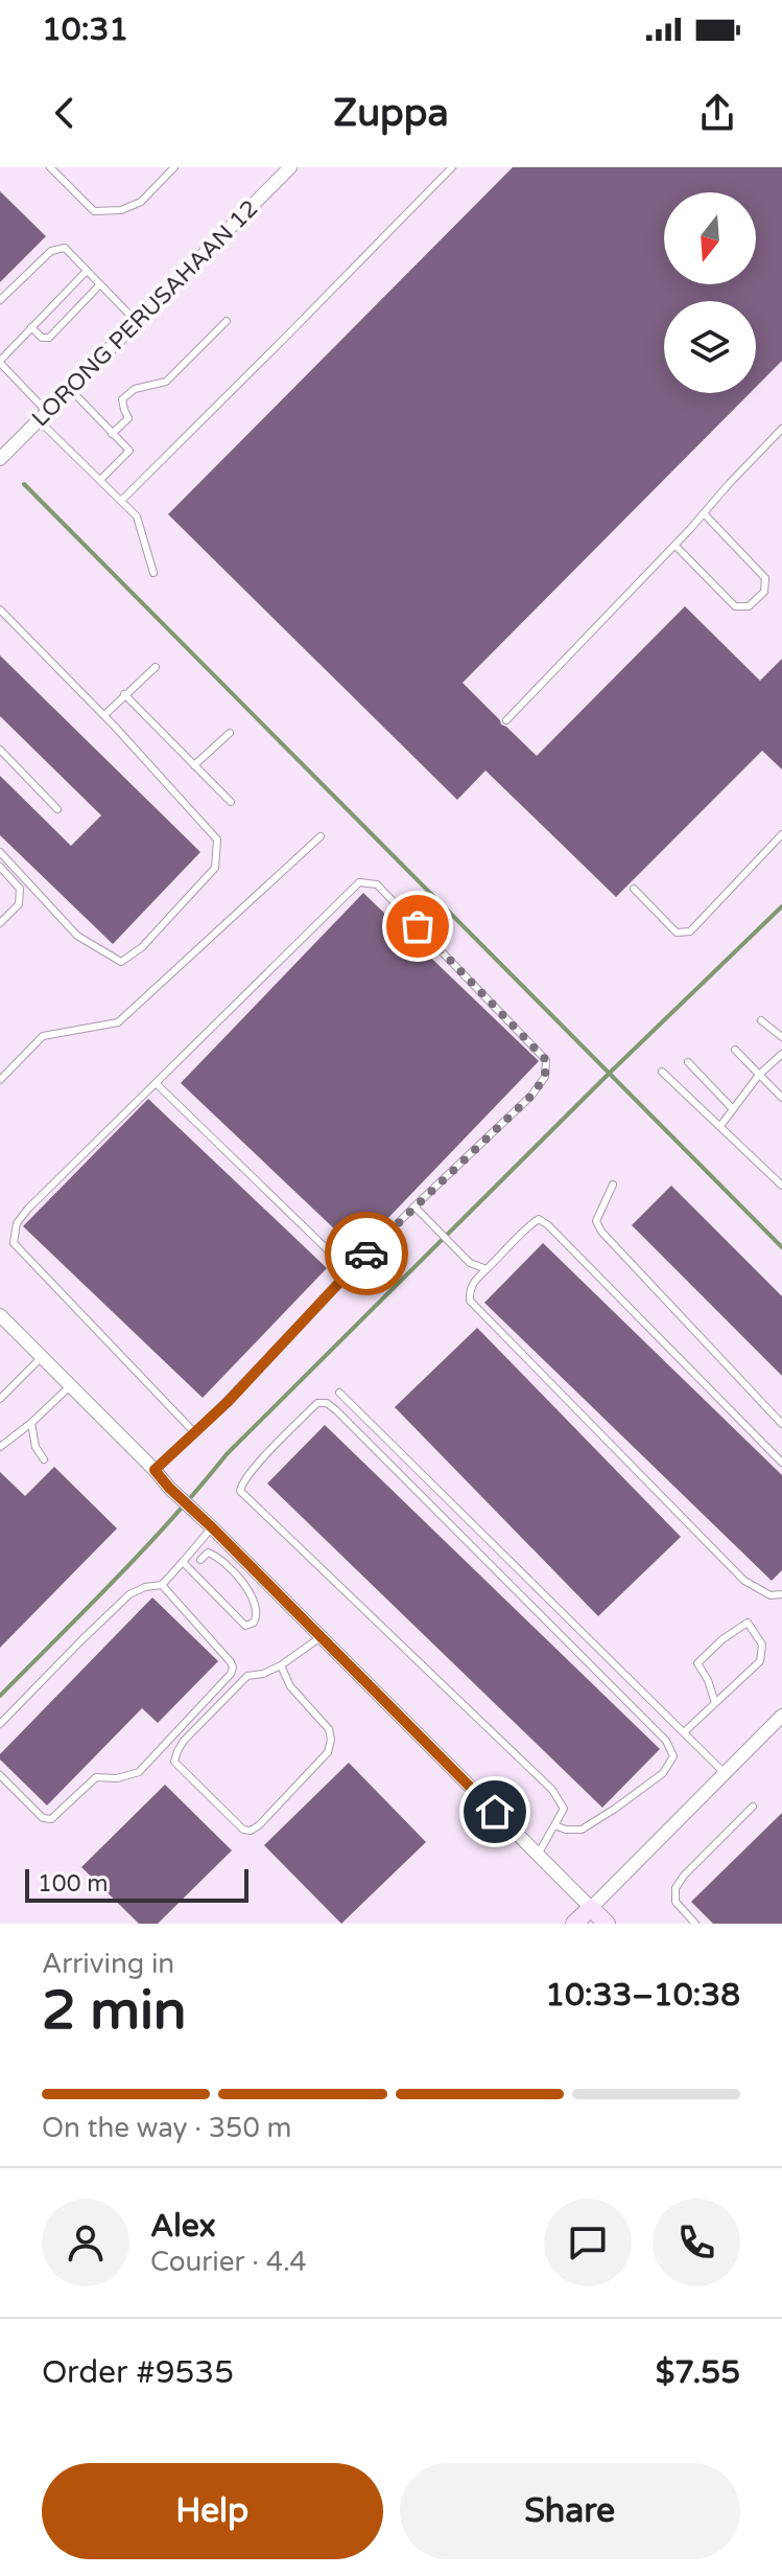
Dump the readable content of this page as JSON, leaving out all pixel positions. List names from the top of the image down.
{
  "streets": {
    "street": ["LORONG PERUSAHAAN 12"]
  },
  "scale_bar": "100 m",
  "north": "bottom",
  "page": {
    "status": "10:31",
    "header": "Zuppa",
    "scale": "100 m",
    "heading": ["2 min", "Arriving in", "10:33–10:38"],
    "panel": [
      "Alex",
      "Courier · 4.4",
      "Order #9535",
      "$7.55"
    ],
    "bar": "On the way · 350 m",
    "buttons": ["Help", "Share"]
  }
}
